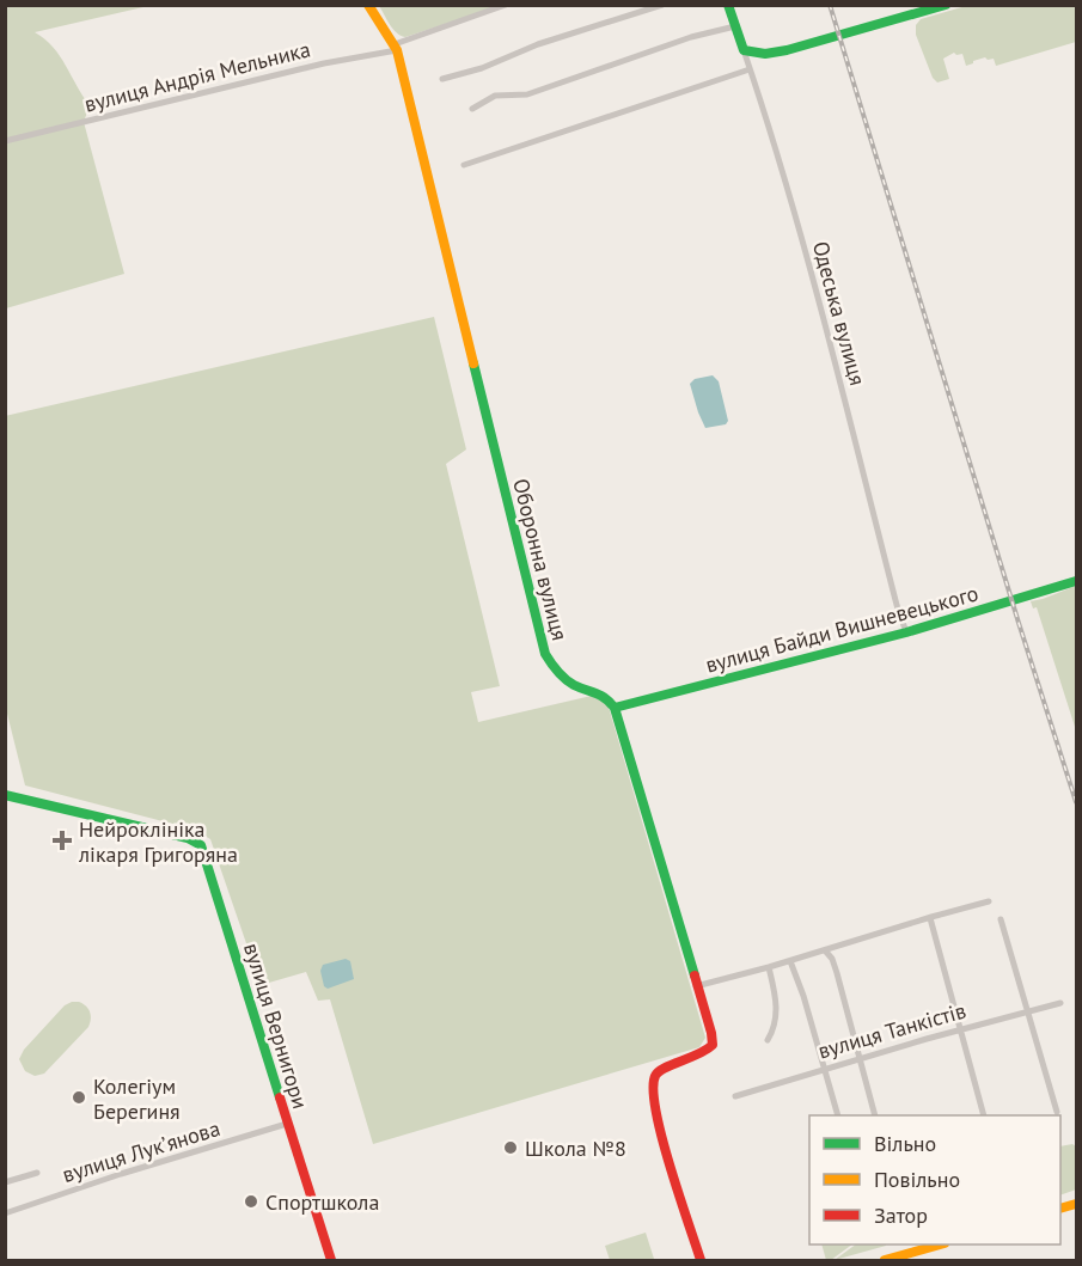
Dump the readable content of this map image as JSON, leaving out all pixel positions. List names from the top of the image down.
{
  "streets": {
    "street": [
      "вулиця Андрія Мельника",
      "Одеська вулиця",
      "Оборонна вулиця",
      "вулиця Байди Вишневецького",
      "вулиця Вернигори",
      "вулиця Танкістів",
      "вулиця Лукʼянова"
    ]
  },
  "crossings": [
    ["вулиця Андрія Мельника", "Оборонна вулиця"],
    ["Одеська вулиця", "вулиця Байди Вишневецького"],
    ["Оборонна вулиця", "вулиця Байди Вишневецького"],
    ["вулиця Вернигори", "вулиця Лукʼянова"]
  ],
  "places": {
    "health": ["Нейроклініка лікаря Григоряна"],
    "other": ["Колегіум Берегиня", "Школа №8", "Спортшкола"]
  },
  "legend": ["Вільно", "Повільно", "Затор"]
}
